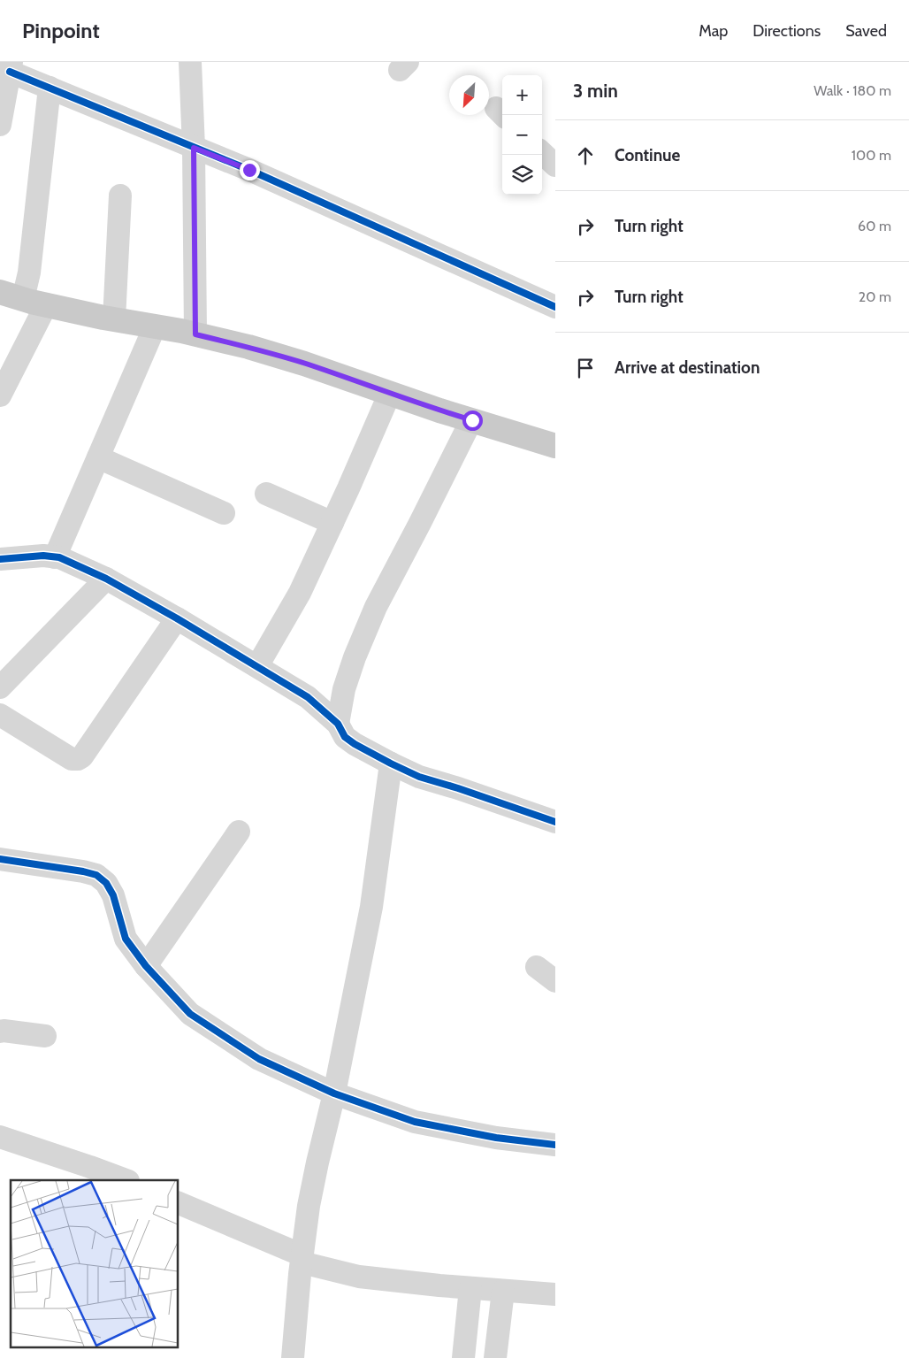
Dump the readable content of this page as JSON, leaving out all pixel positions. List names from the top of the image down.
{
  "north": "bottom left",
  "page": {
    "header": "Pinpoint",
    "nav": ["Map", "Directions", "Saved"],
    "heading": ["3 min", "Walk · 180 m"],
    "map_buttons": ["+", "−"],
    "list": [
      ["Continue", "100 m"],
      ["Turn right", "60 m"],
      ["Turn right", "20 m"],
      "Arrive at destination"
    ]
  }
}
